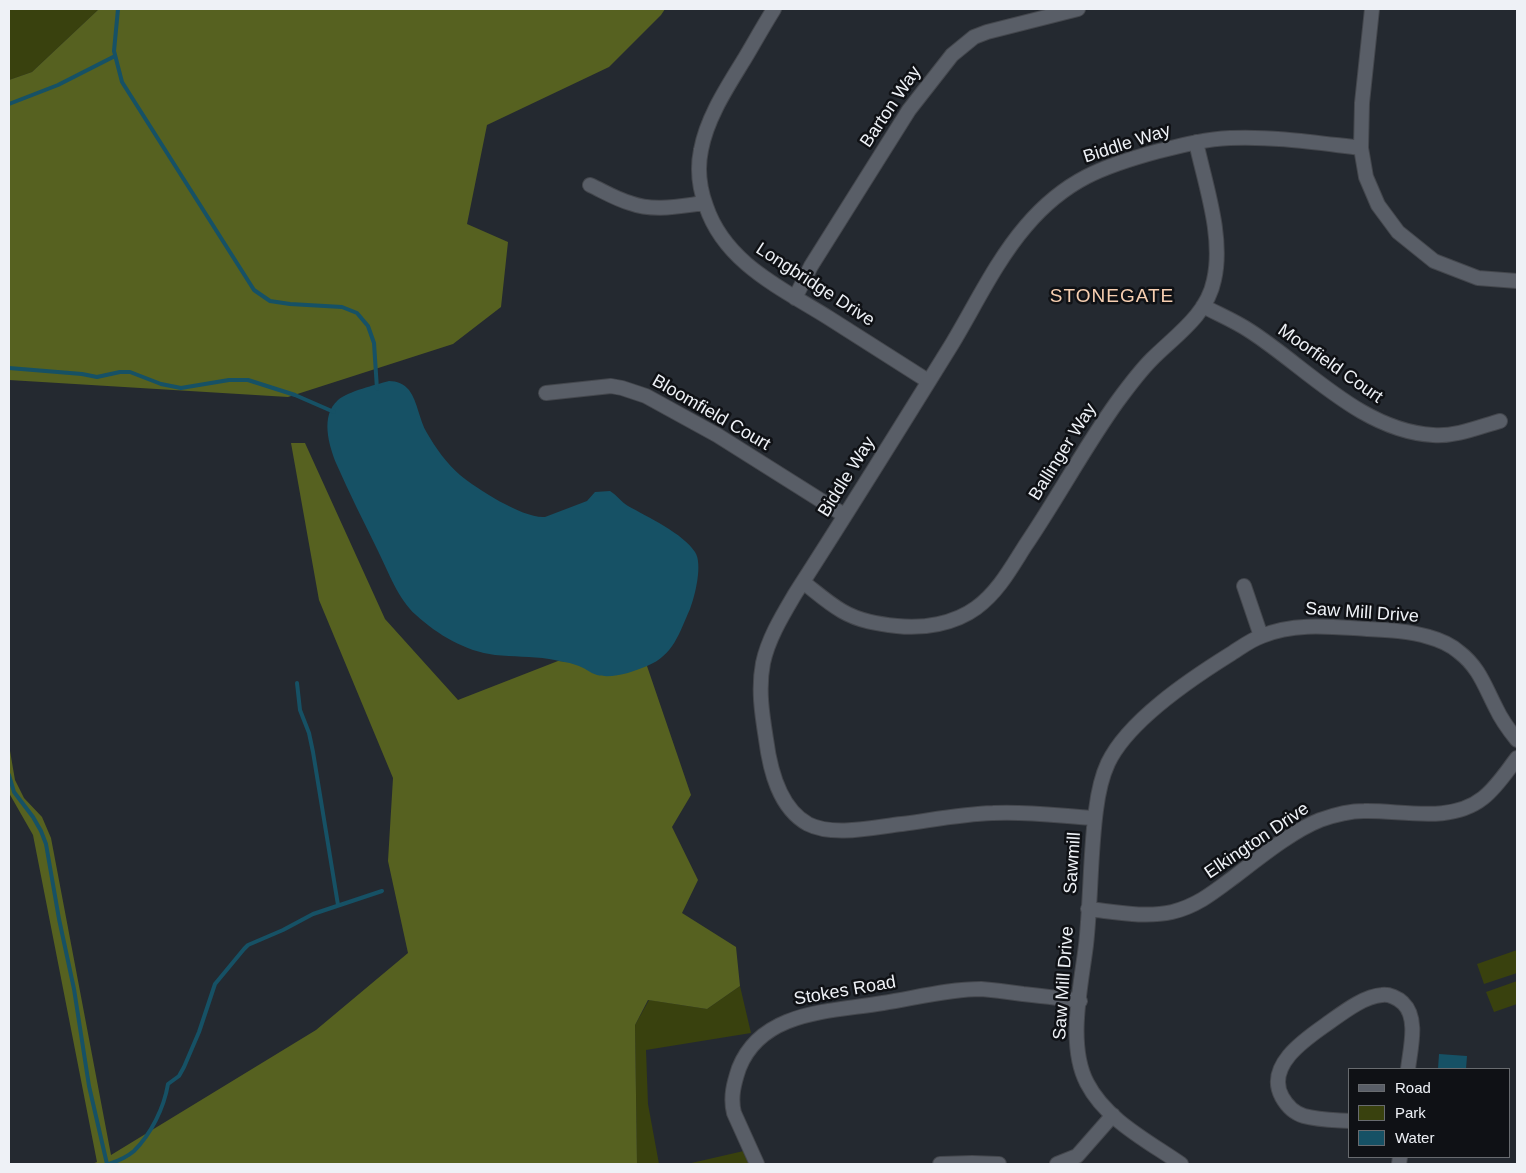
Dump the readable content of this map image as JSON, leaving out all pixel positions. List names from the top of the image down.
{
  "streets": {
    "street": [
      "Barton Way",
      "Biddle Way",
      "Longbridge Drive",
      "Moorfield Court",
      "Bloomfield Court",
      "Ballinger Way",
      "Saw Mill Drive",
      "Elkington Drive",
      "Sawmill",
      "Stokes Road"
    ]
  },
  "crossings": [
    ["Barton Way", "Longbridge Drive"],
    ["Biddle Way", "Longbridge Drive"],
    ["Biddle Way", "Bloomfield Court"],
    ["Biddle Way", "Ballinger Way"],
    ["Biddle Way", "Saw Mill Drive"],
    ["Biddle Way", "Sawmill"],
    ["Moorfield Court", "Ballinger Way"],
    ["Saw Mill Drive", "Elkington Drive"],
    ["Saw Mill Drive", "Sawmill"],
    ["Saw Mill Drive", "Stokes Road"],
    ["Elkington Drive", "Sawmill"]
  ],
  "districts": ["STONEGATE"],
  "legend": ["Road", "Park", "Water"]
}
